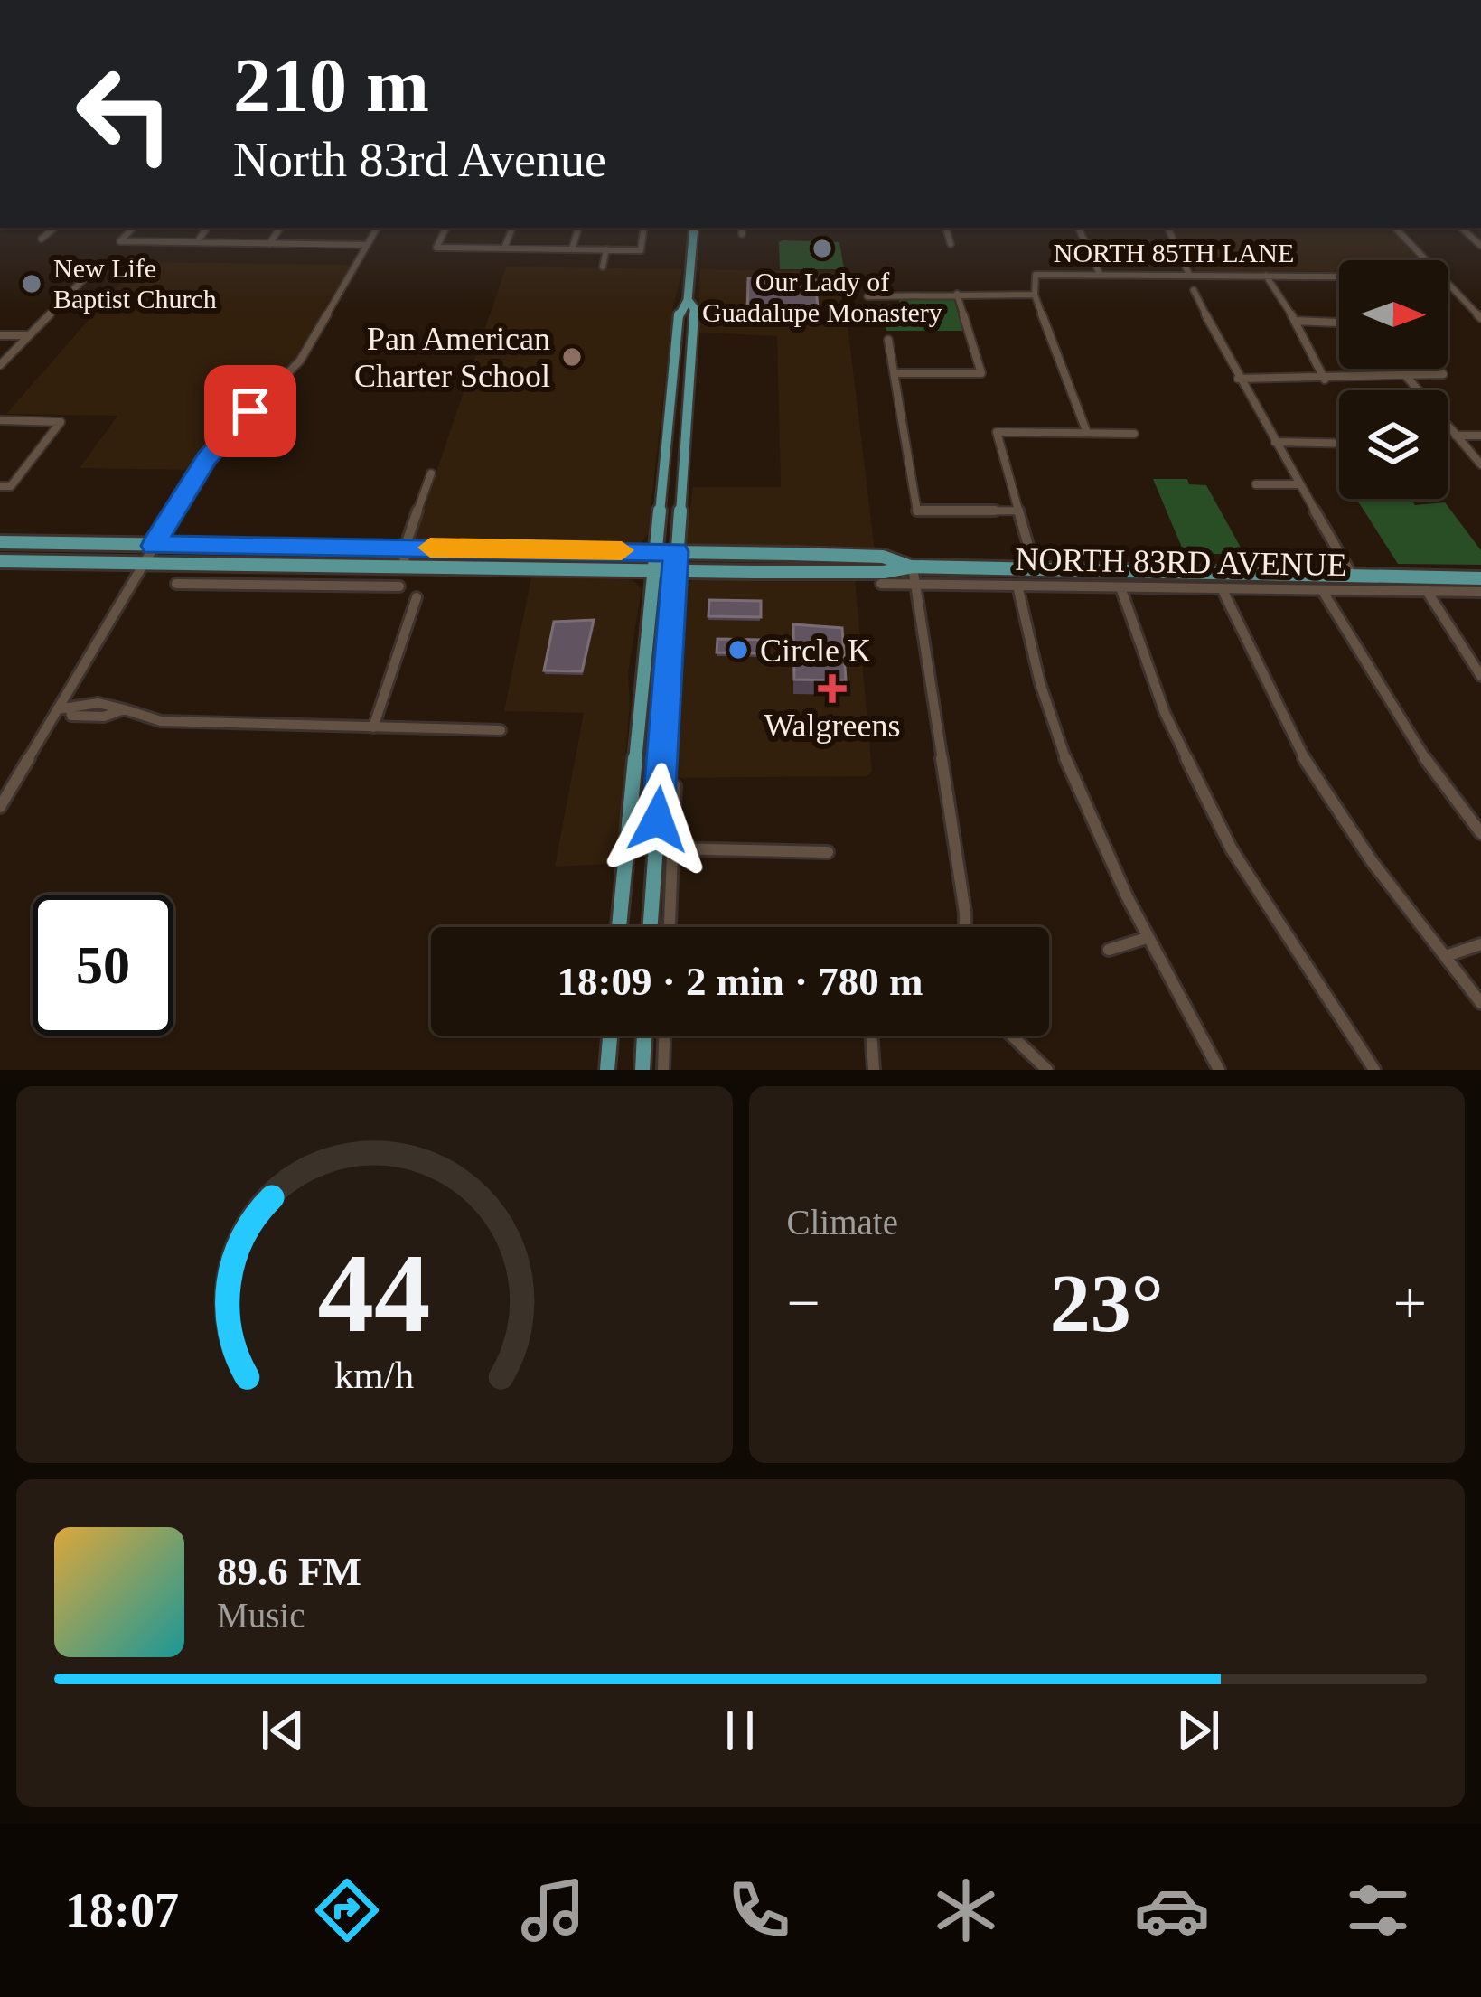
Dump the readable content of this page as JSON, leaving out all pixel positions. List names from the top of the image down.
{
  "streets": {
    "main road": ["NORTH 83RD AVENUE"],
    "street": ["NORTH 85TH LANE"]
  },
  "places": {
    "other": [
      "Our Lady of Guadalupe Monastery",
      "New Life Baptist Church",
      "Pan American Charter School",
      "Circle K"
    ],
    "health": ["Walgreens"]
  },
  "north": "right",
  "page": {
    "turn": ["210 m", "North 83rd Avenue"],
    "limit": "50",
    "trip": "18:09 · 2 min · 780 m",
    "tile": "Climate",
    "heat": ["−", "23°", "+"],
    "song": ["89.6 FM", "Music"],
    "tabs": "18:07",
    "gauge": ["44", "km/h"]
  }
}
